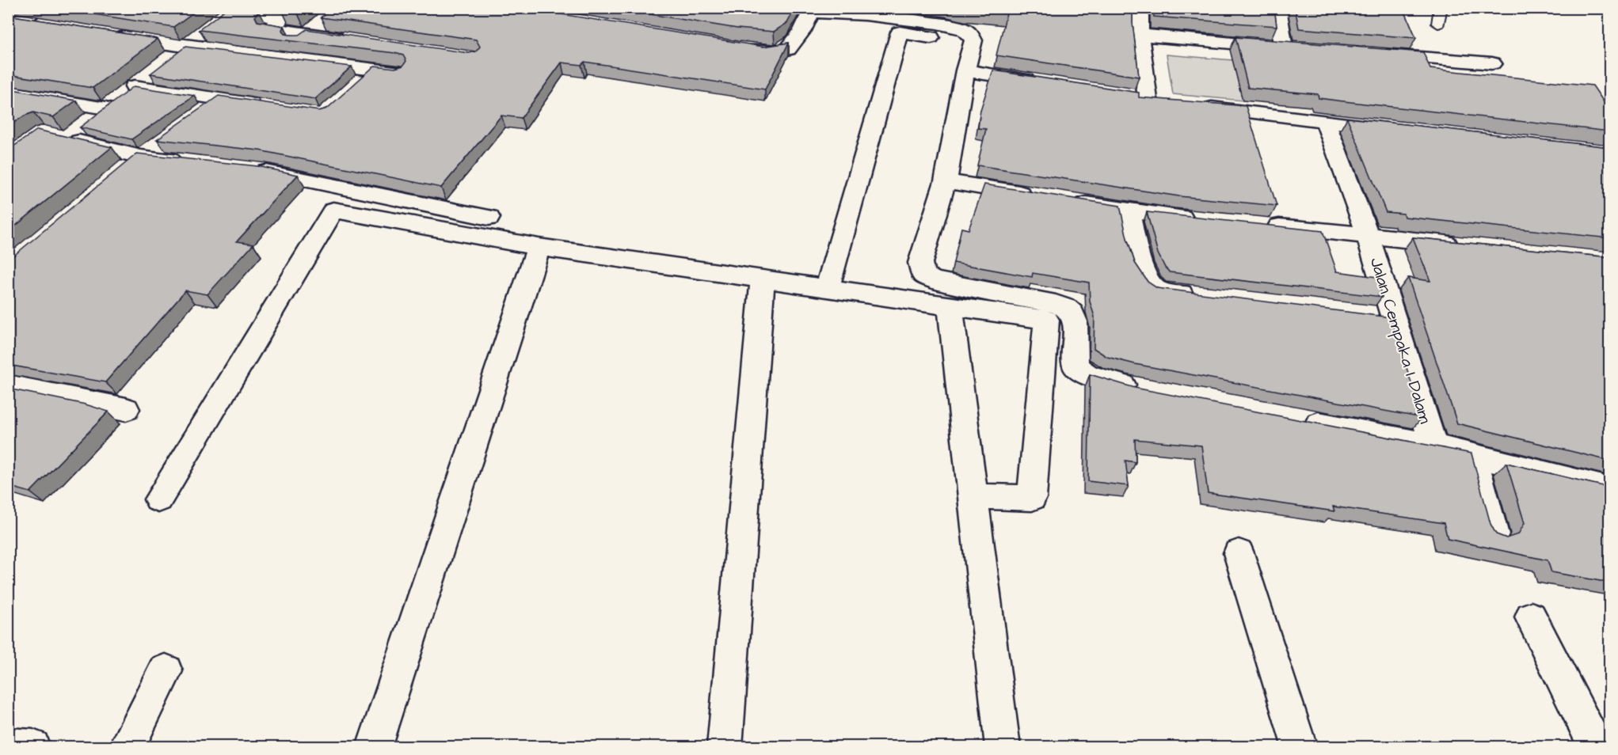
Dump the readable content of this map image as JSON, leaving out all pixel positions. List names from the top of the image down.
{
  "streets": {
    "street": ["Jalan Cempaka I Dalam"]
  }
}
